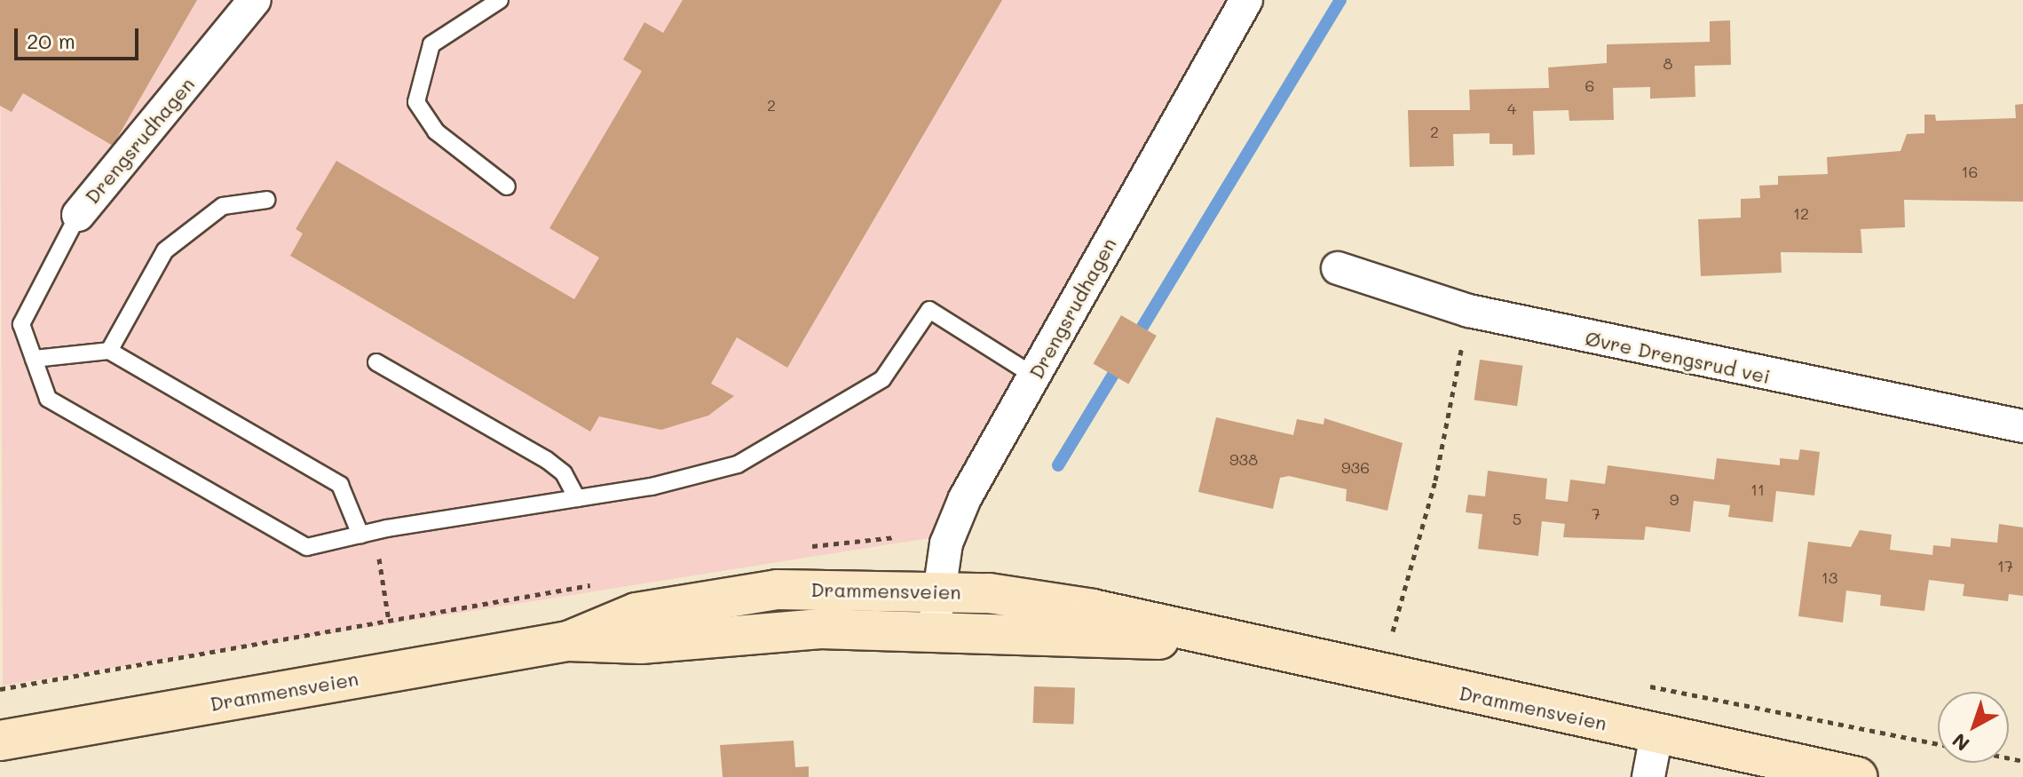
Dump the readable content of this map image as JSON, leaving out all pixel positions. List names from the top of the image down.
{
  "streets": {
    "main road": ["Drammensveien"],
    "street": ["Drengsrudhagen", "Øvre Drengsrud vei"]
  },
  "crossings": [
    ["Drengsrudhagen", "Drammensveien"]
  ],
  "house_numbers": [
    "8",
    "6",
    "2",
    "4",
    "2",
    "16",
    "12",
    "938",
    "936",
    "11",
    "9",
    "7",
    "5",
    "17",
    "13"
  ],
  "scale_bar": "20 m",
  "north": "bottom left"
}
